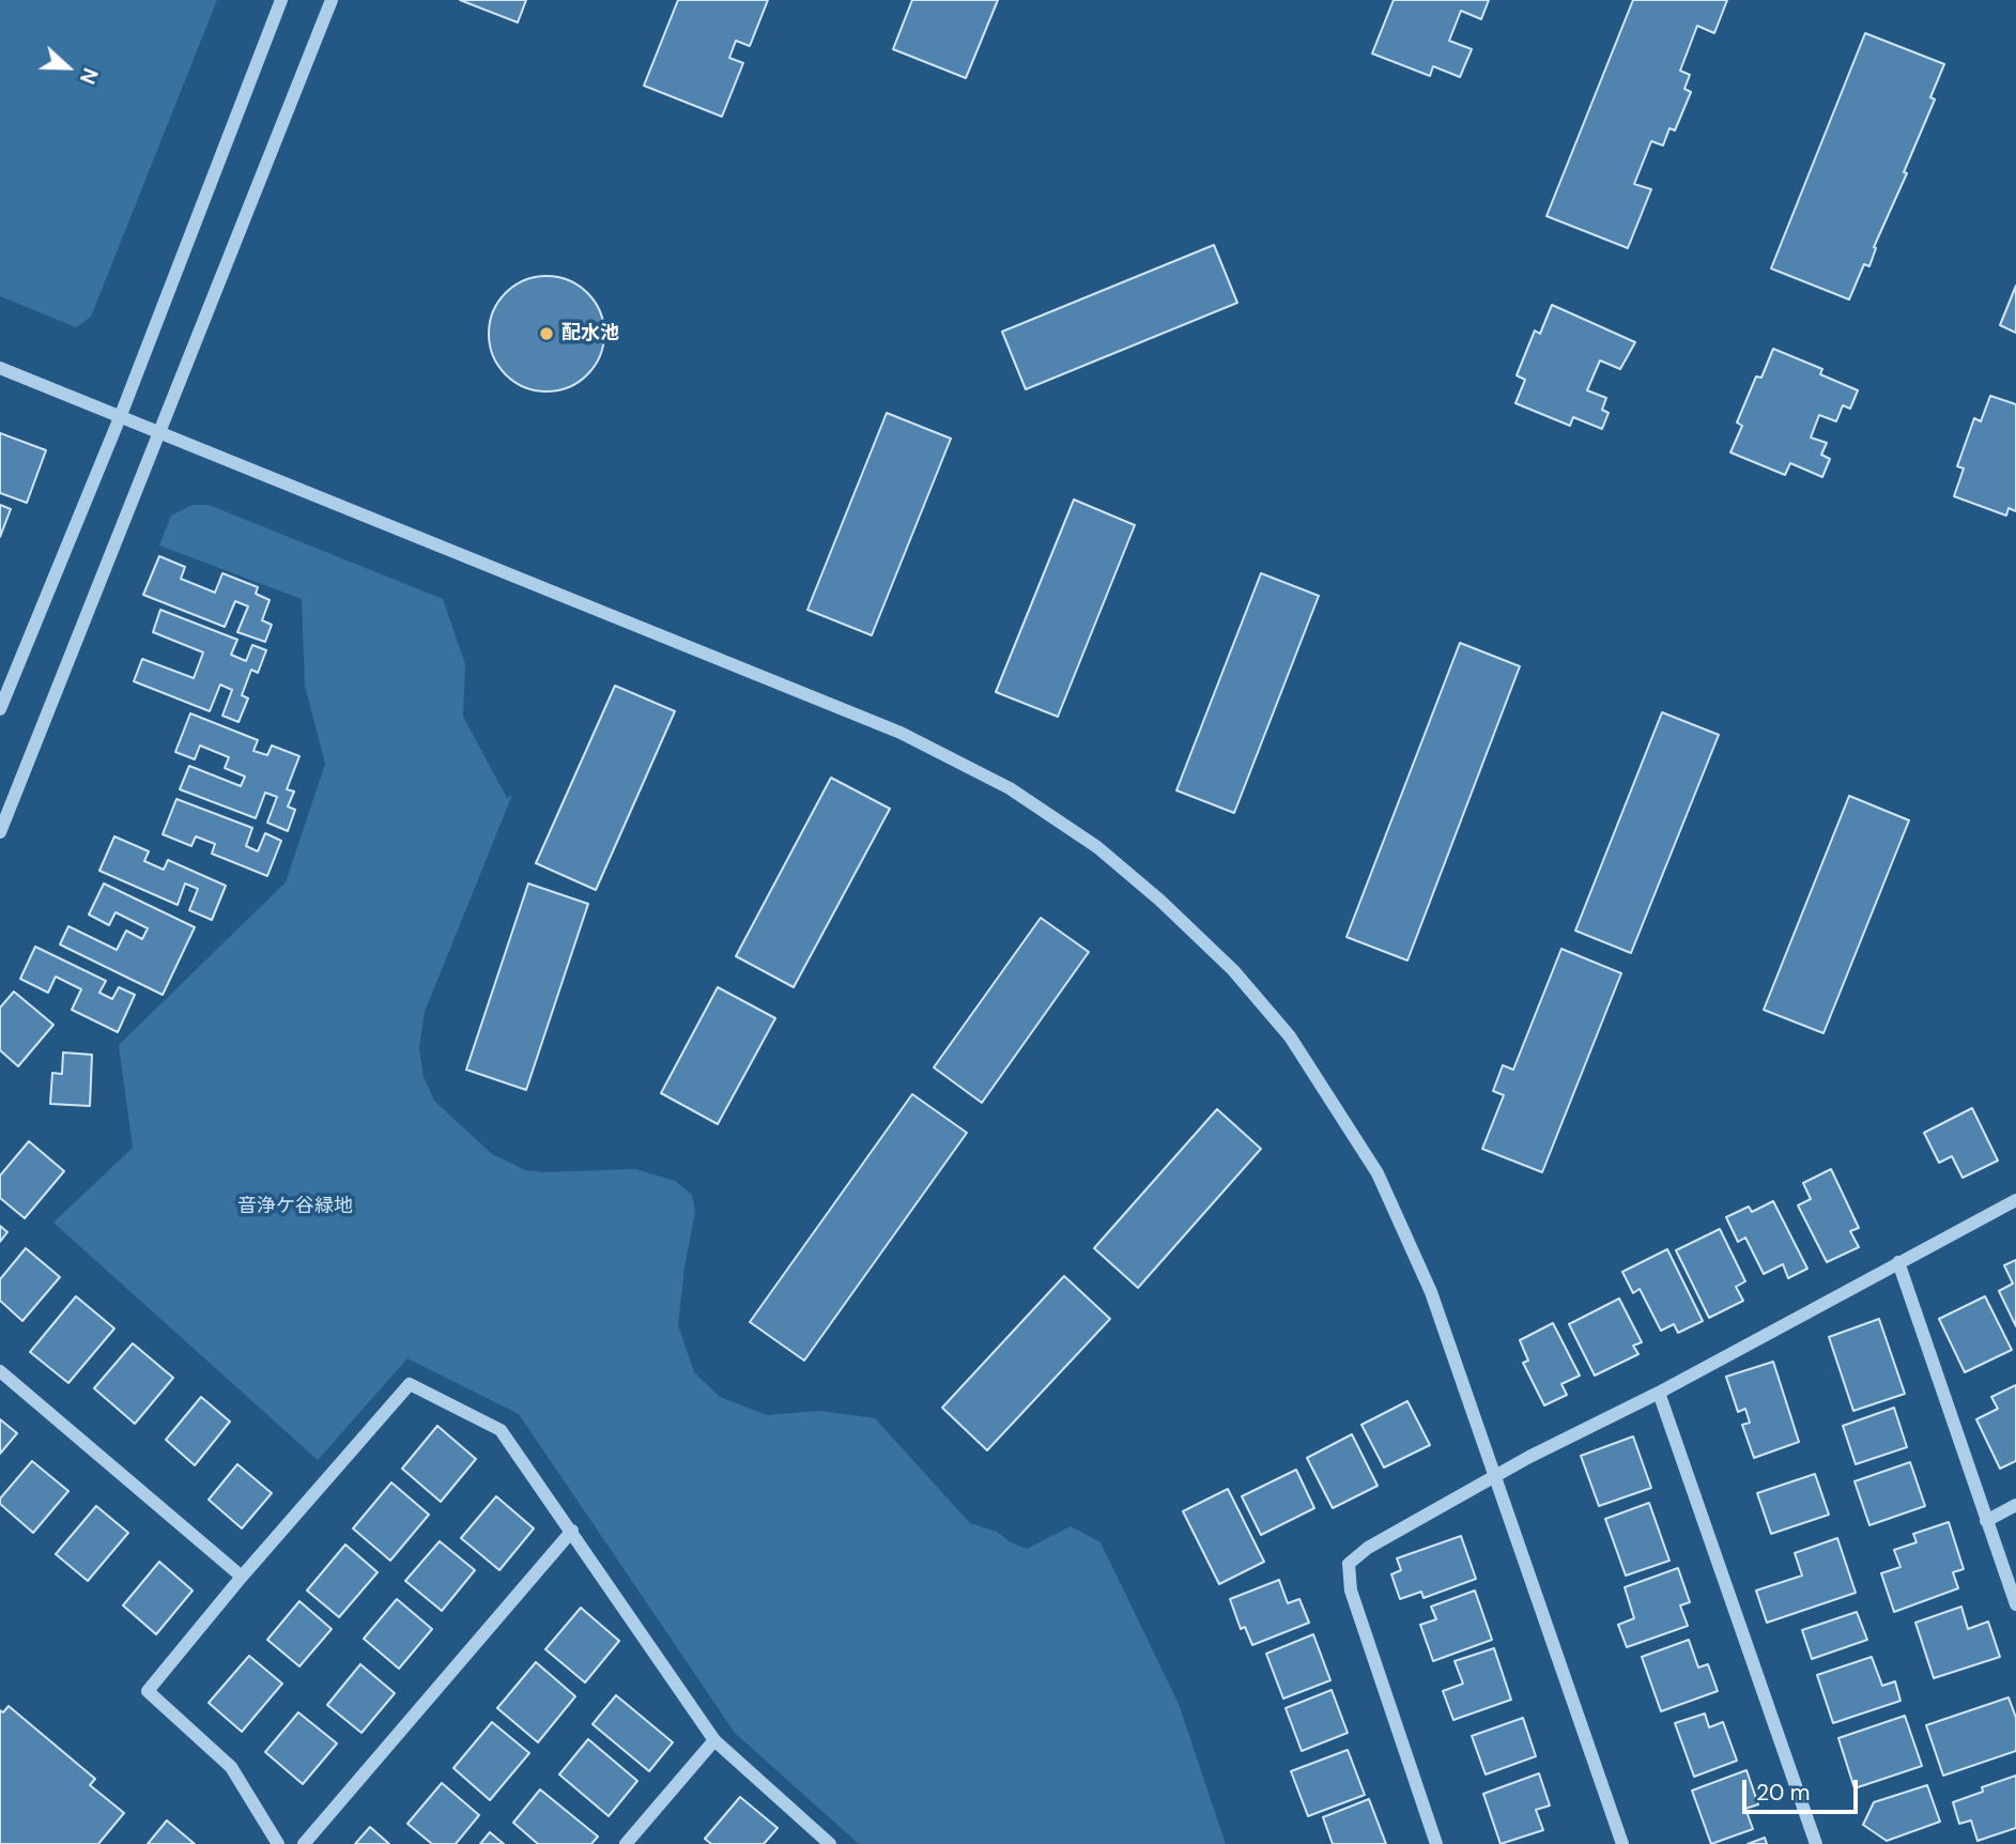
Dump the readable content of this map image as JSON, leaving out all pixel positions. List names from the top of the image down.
{
  "parks": ["音浄ケ谷緑地"],
  "places": ["配水池"],
  "scale_bar": "20 m",
  "north": "right"
}
